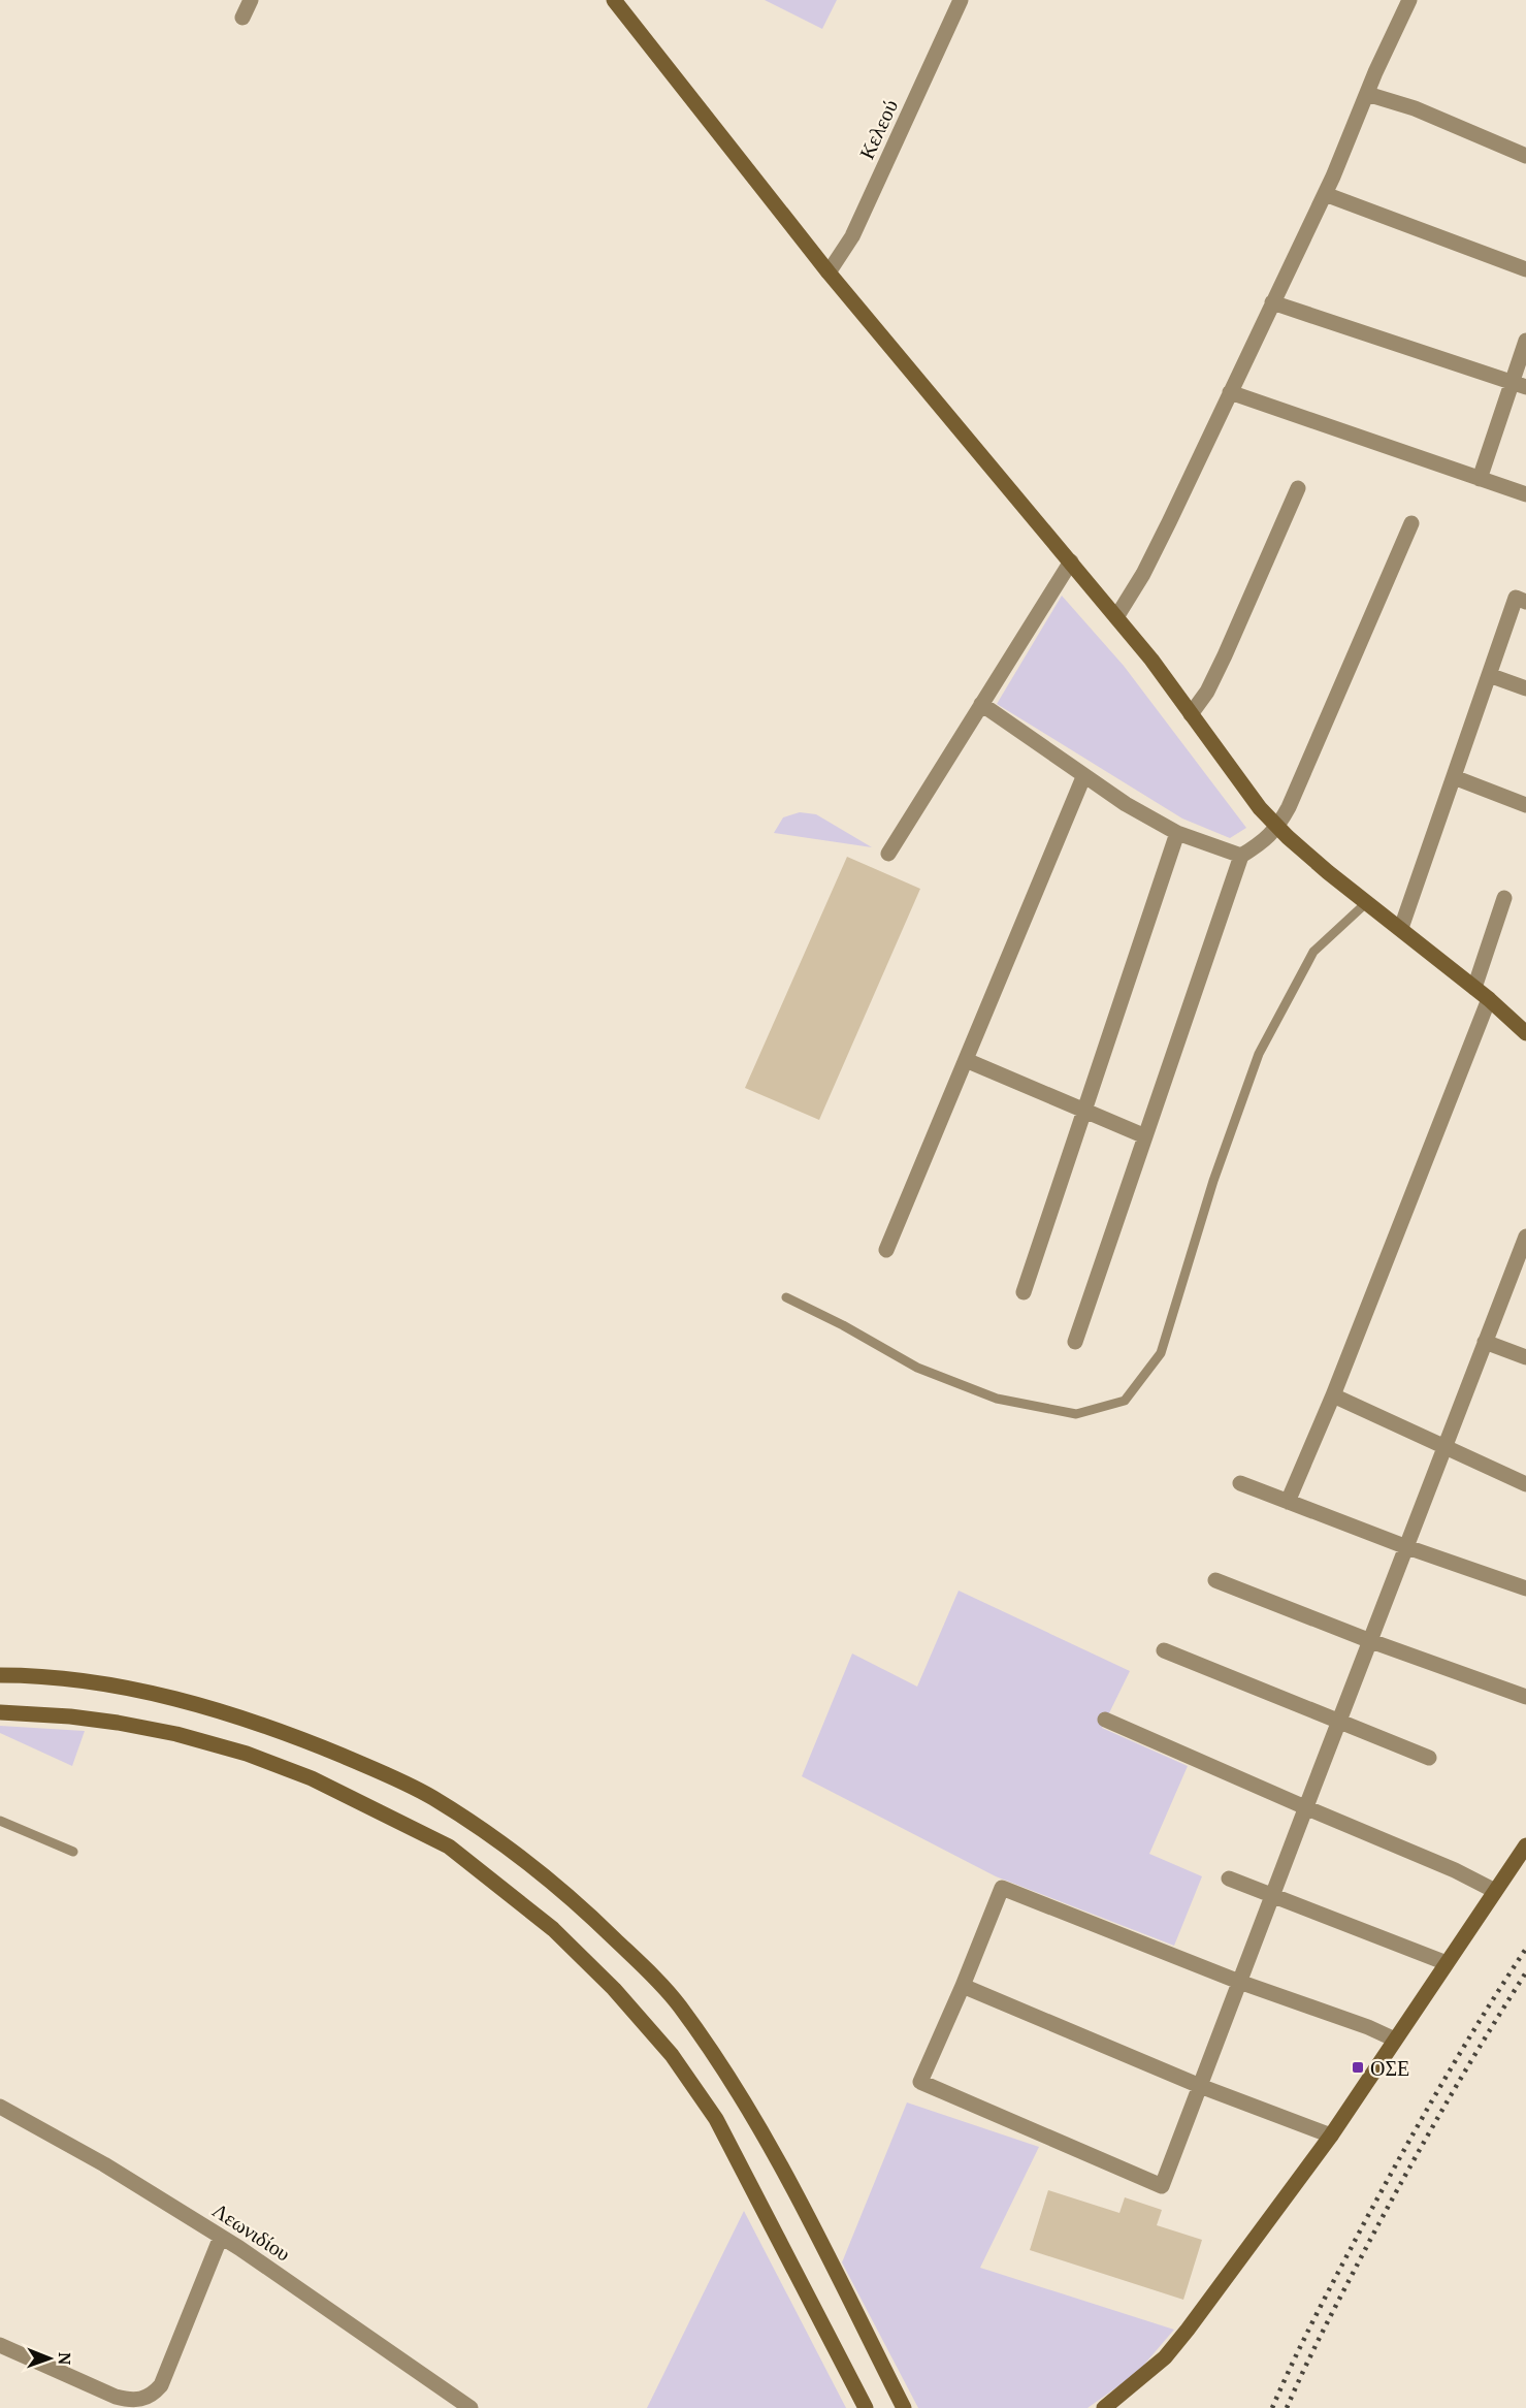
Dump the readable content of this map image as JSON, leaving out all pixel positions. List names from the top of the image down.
{
  "streets": {
    "street": ["Κελεού", "Λεωνιδίου"]
  },
  "places": {
    "transit": ["ΟΣΕ"]
  },
  "north": "right"
}
